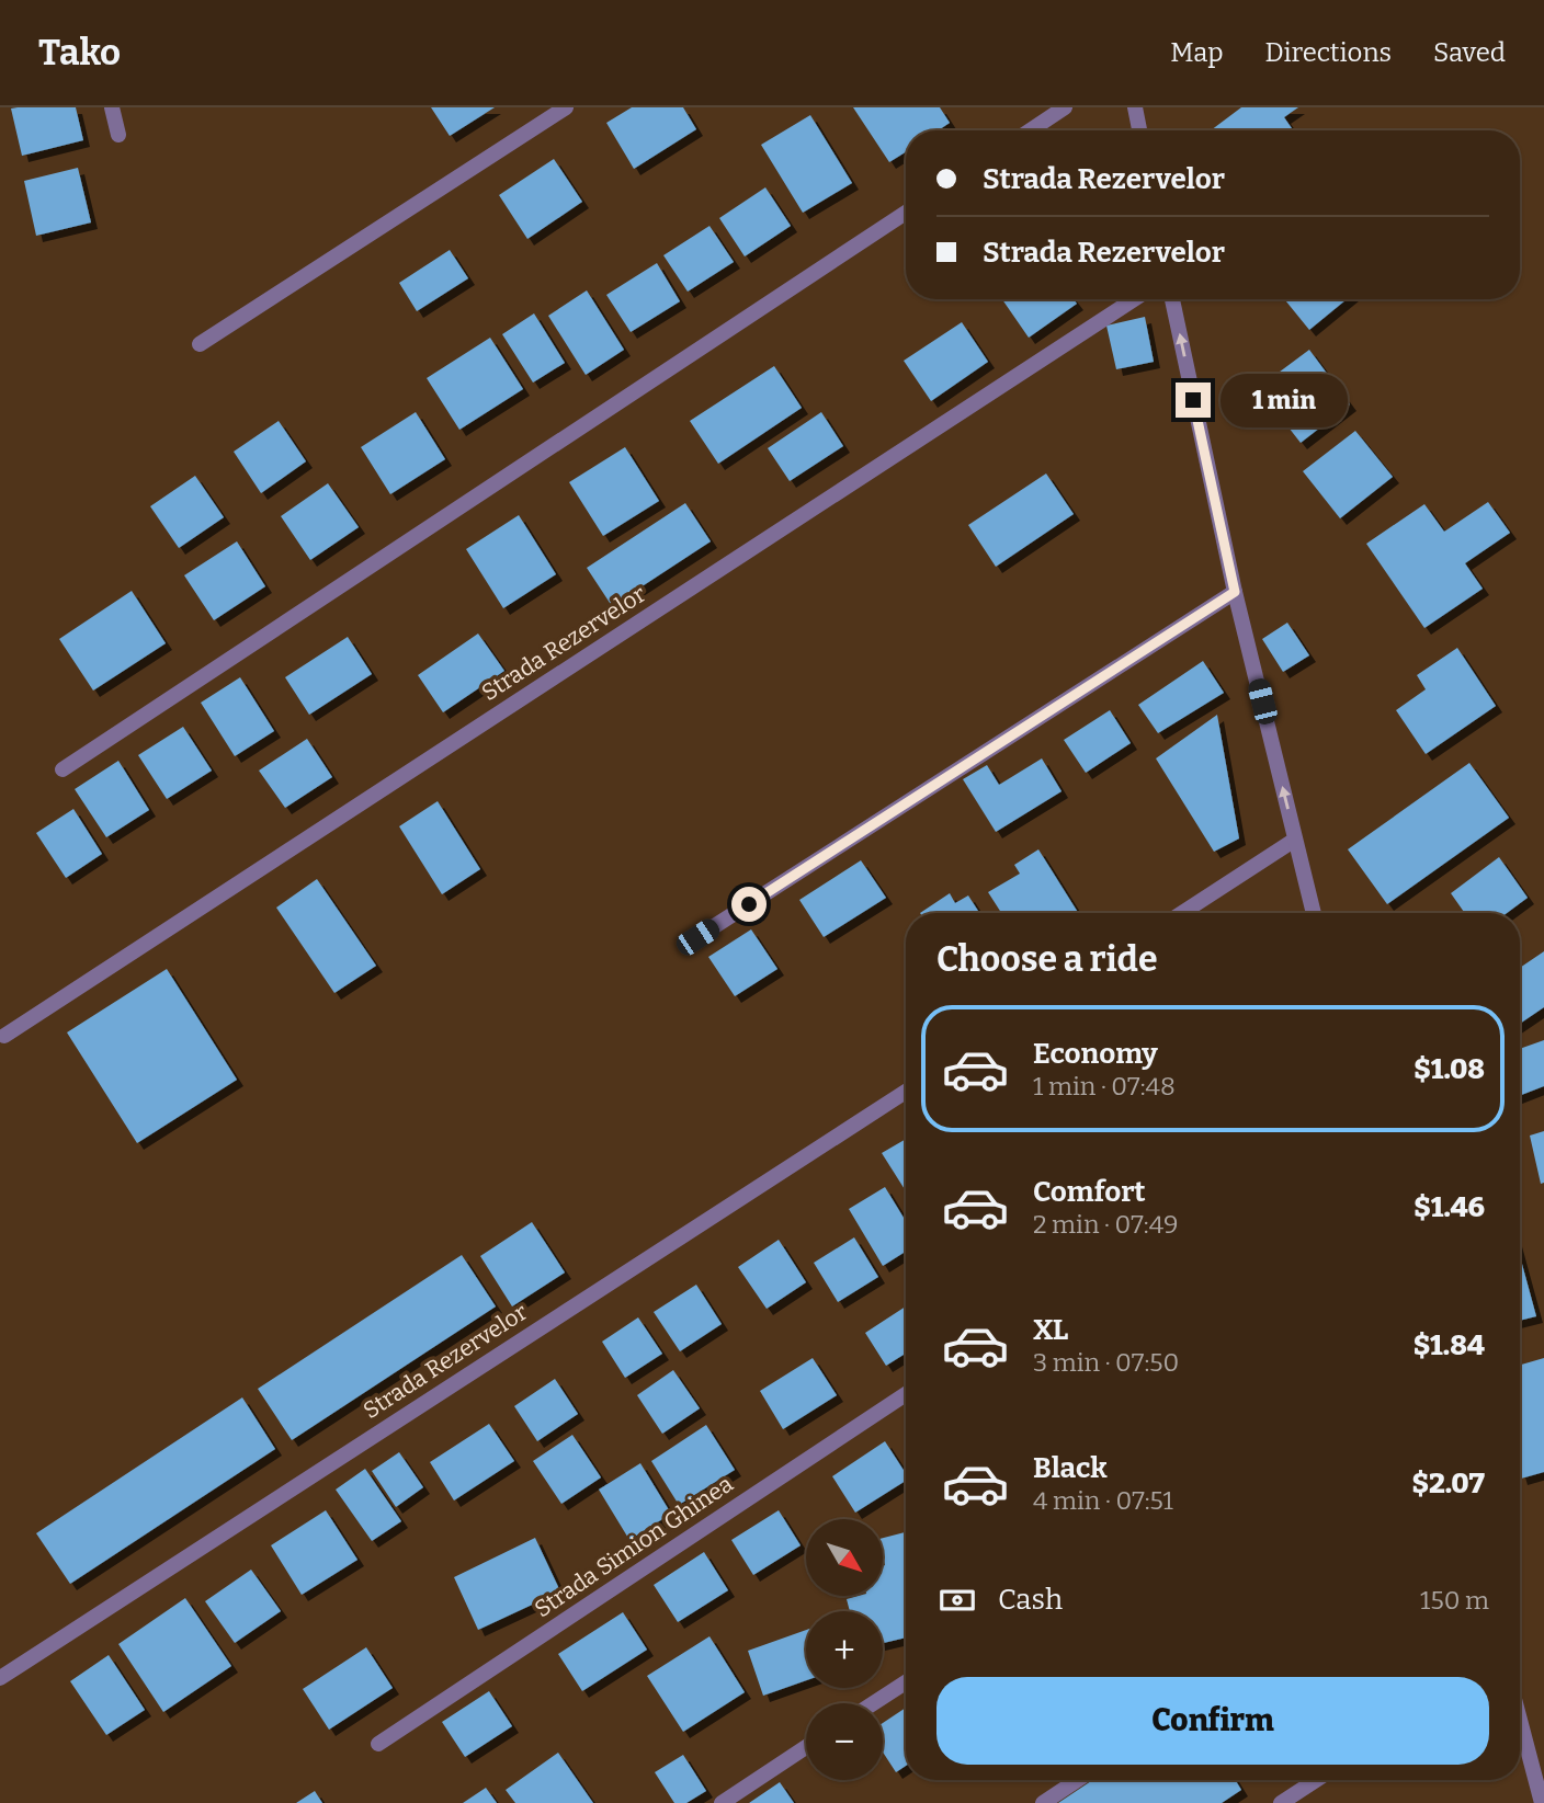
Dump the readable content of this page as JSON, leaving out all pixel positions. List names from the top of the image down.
{
  "streets": {
    "street": ["Strada Rezervelor", "Strada Simion Ghinea"]
  },
  "north": "bottom right",
  "page": {
    "header": "Tako",
    "nav": ["Map", "Directions", "Saved"],
    "banner": ["Strada Rezervelor", "Strada Rezervelor"],
    "bubble": "1 min",
    "heading": "Choose a ride",
    "list": [
      {
        "name": "Economy",
        "note": "1 min · 07:48",
        "value": "$1.08"
      },
      {
        "name": "Comfort",
        "note": "2 min · 07:49",
        "value": "$1.46"
      },
      {
        "name": "XL",
        "note": "3 min · 07:50",
        "value": "$1.84"
      },
      {
        "name": "Black",
        "note": "4 min · 07:51",
        "value": "$2.07"
      }
    ],
    "map_buttons": ["+", "−"],
    "pay": ["Cash", "150 m"],
    "buttons": "Confirm"
  }
}
